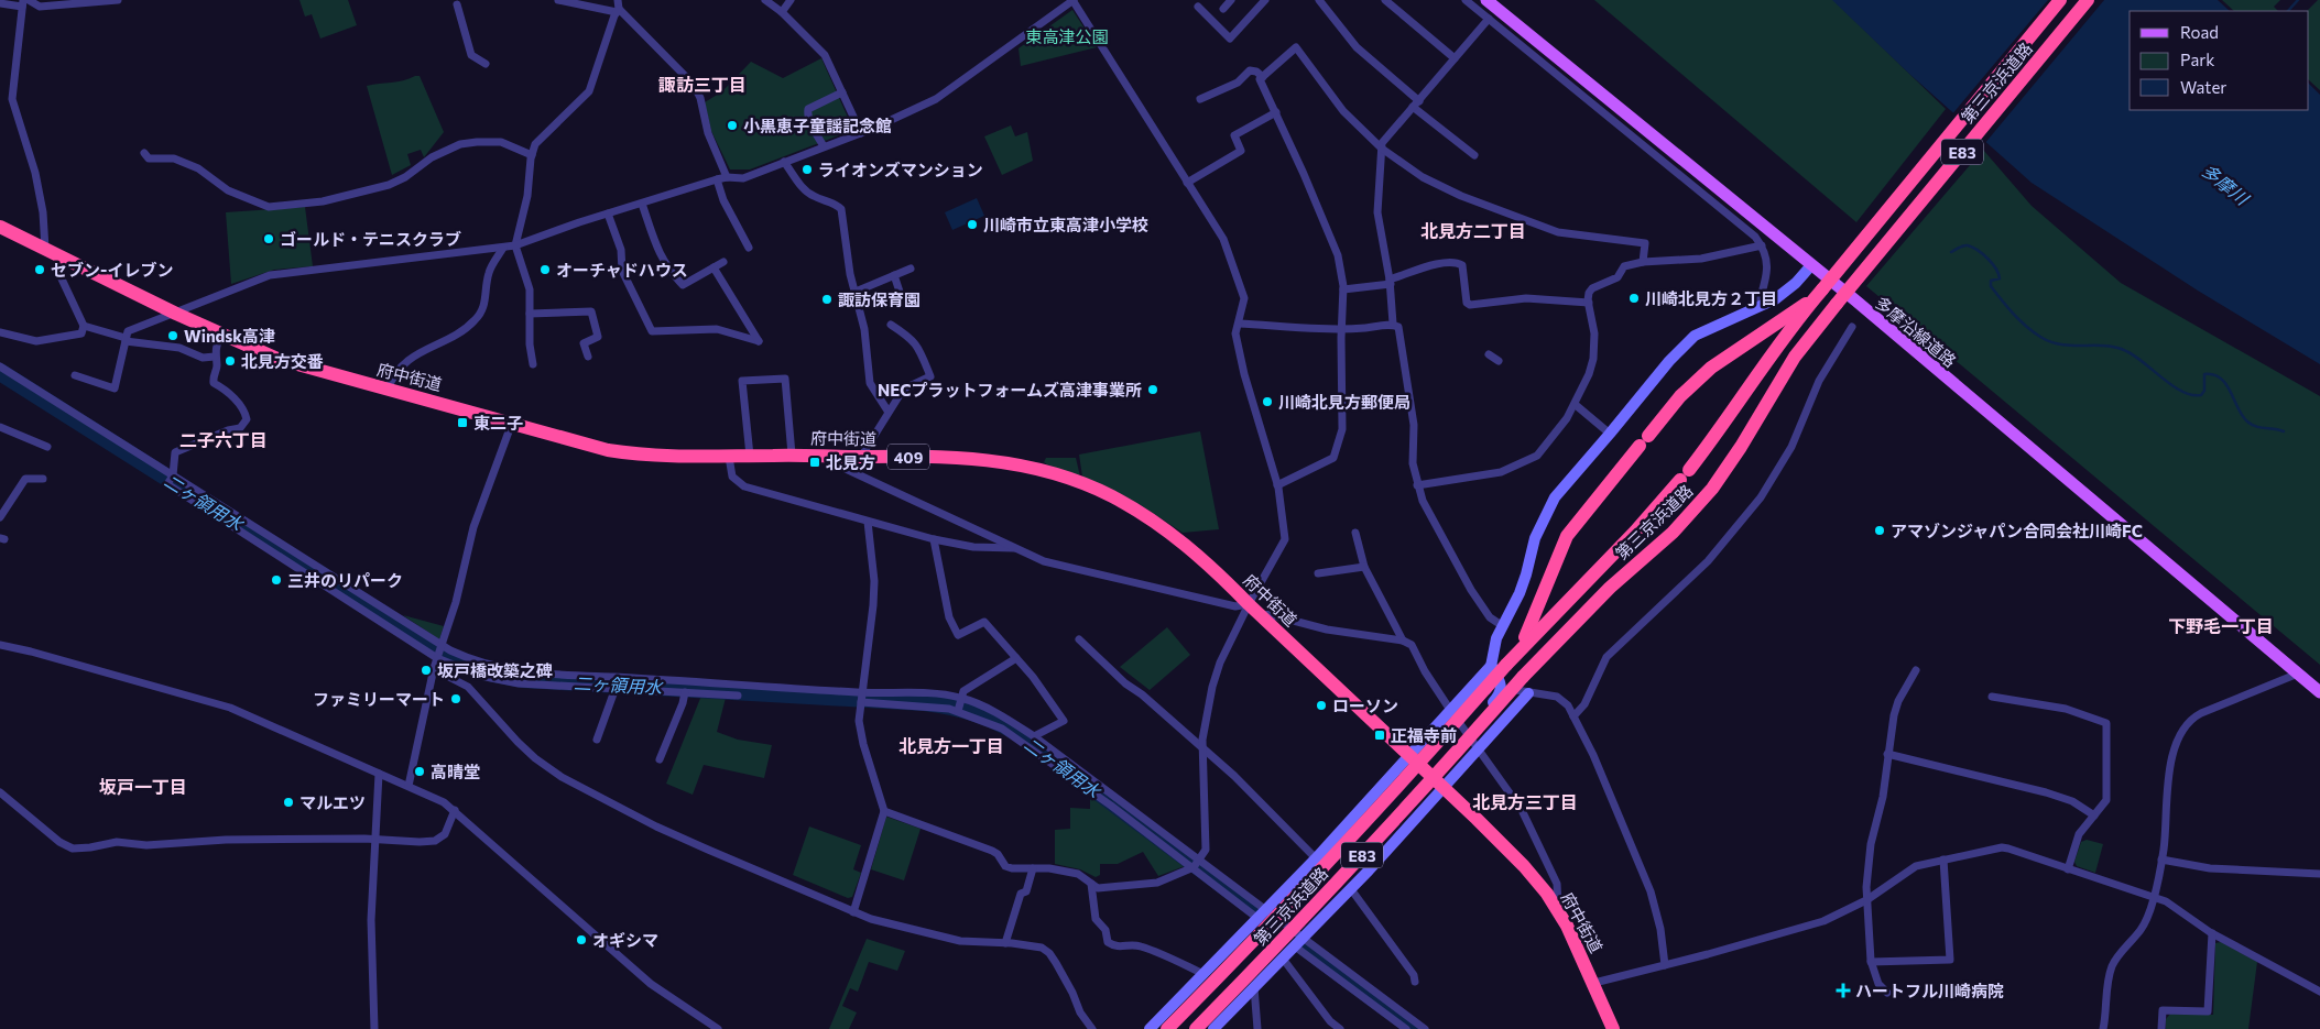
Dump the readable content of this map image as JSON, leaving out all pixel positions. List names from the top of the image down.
{
  "streets": {
    "highway": [
      "第三京浜道路",
      "E83",
      "府中街道",
      "409"
    ],
    "main road": ["多摩沿線道路"]
  },
  "districts": [
    "諏訪三丁目",
    "北見方二丁目",
    "二子六丁目",
    "下野毛一丁目",
    "北見方一丁目",
    "坂戸一丁目",
    "北見方三丁目"
  ],
  "water": ["多摩川", "二ヶ領用水"],
  "parks": ["東高津公園"],
  "places": {
    "other": [
      "小黒恵子童謡記念館",
      "ライオンズマンション",
      "川崎市立東高津小学校",
      "ゴールド・テニスクラブ",
      "セブン-イレブン",
      "オーチャドハウス",
      "川崎北見方２丁目",
      "諏訪保育園",
      "Windsk高津",
      "北見方交番",
      "NECプラットフォームズ高津事業所",
      "川崎北見方郵便局",
      "アマゾンジャパン合同会社川崎FC",
      "三井のリパーク",
      "坂戸橋改築之碑",
      "ファミリーマート",
      "ローソン",
      "高晴堂",
      "マルエツ",
      "オギシマ"
    ],
    "transit": ["東二子", "北見方", "正福寺前"],
    "health": ["ハートフル川崎病院"]
  },
  "legend": ["Road", "Park", "Water"]
}
